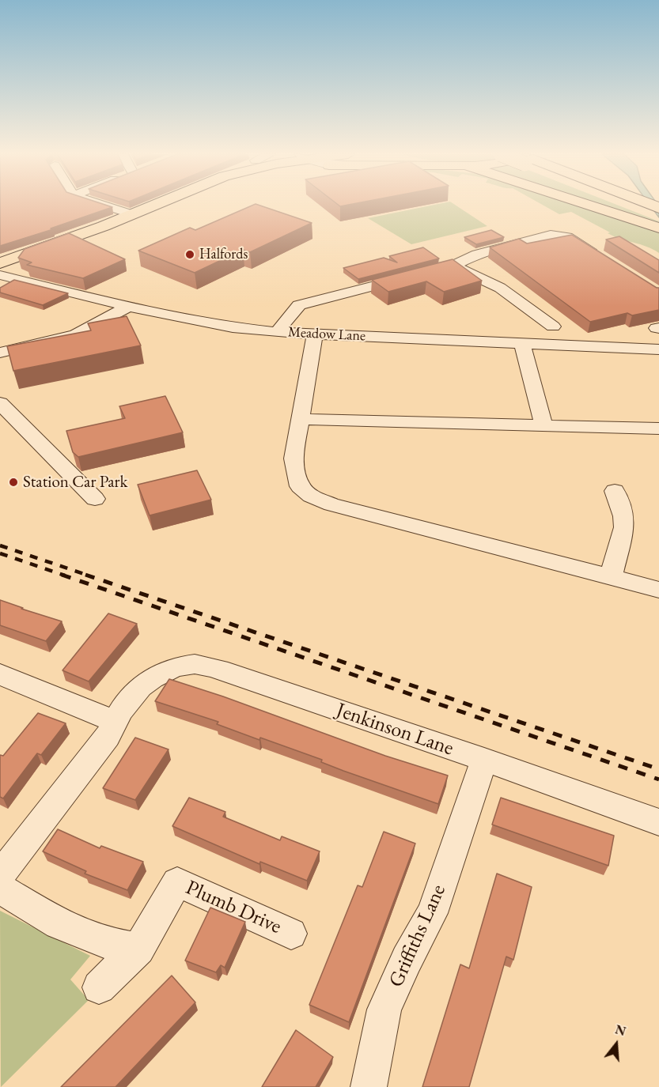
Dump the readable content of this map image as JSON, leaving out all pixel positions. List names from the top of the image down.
{
  "streets": {
    "street": [
      "Meadow Lane",
      "Jenkinson Lane",
      "Plumb Drive",
      "Griffiths Lane"
    ]
  },
  "crossings": [
    ["Jenkinson Lane", "Griffiths Lane"]
  ],
  "places": ["Halfords", "Station Car Park"],
  "north": "top"
}
